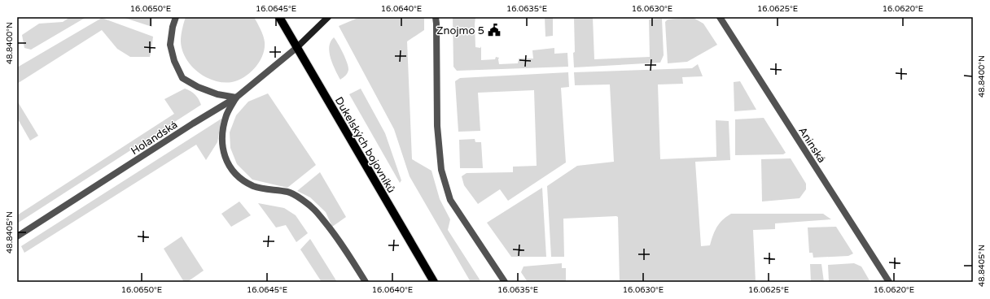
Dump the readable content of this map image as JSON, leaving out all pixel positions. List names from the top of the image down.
{
  "streets": {
    "main road": ["Dukelských bojovníků"],
    "street": ["Holandská", "Aninská"]
  },
  "crossings": [
    ["Holandská", "Dukelských bojovníků"]
  ],
  "places": {
    "public building": ["Znojmo 5"]
  },
  "coordinates": [
    "16.0650°E",
    "16.0645°E",
    "16.0640°E",
    "16.0635°E",
    "16.0630°E",
    "16.0625°E",
    "16.0620°E",
    "48.8400°N",
    "48.8405°N"
  ]
}
